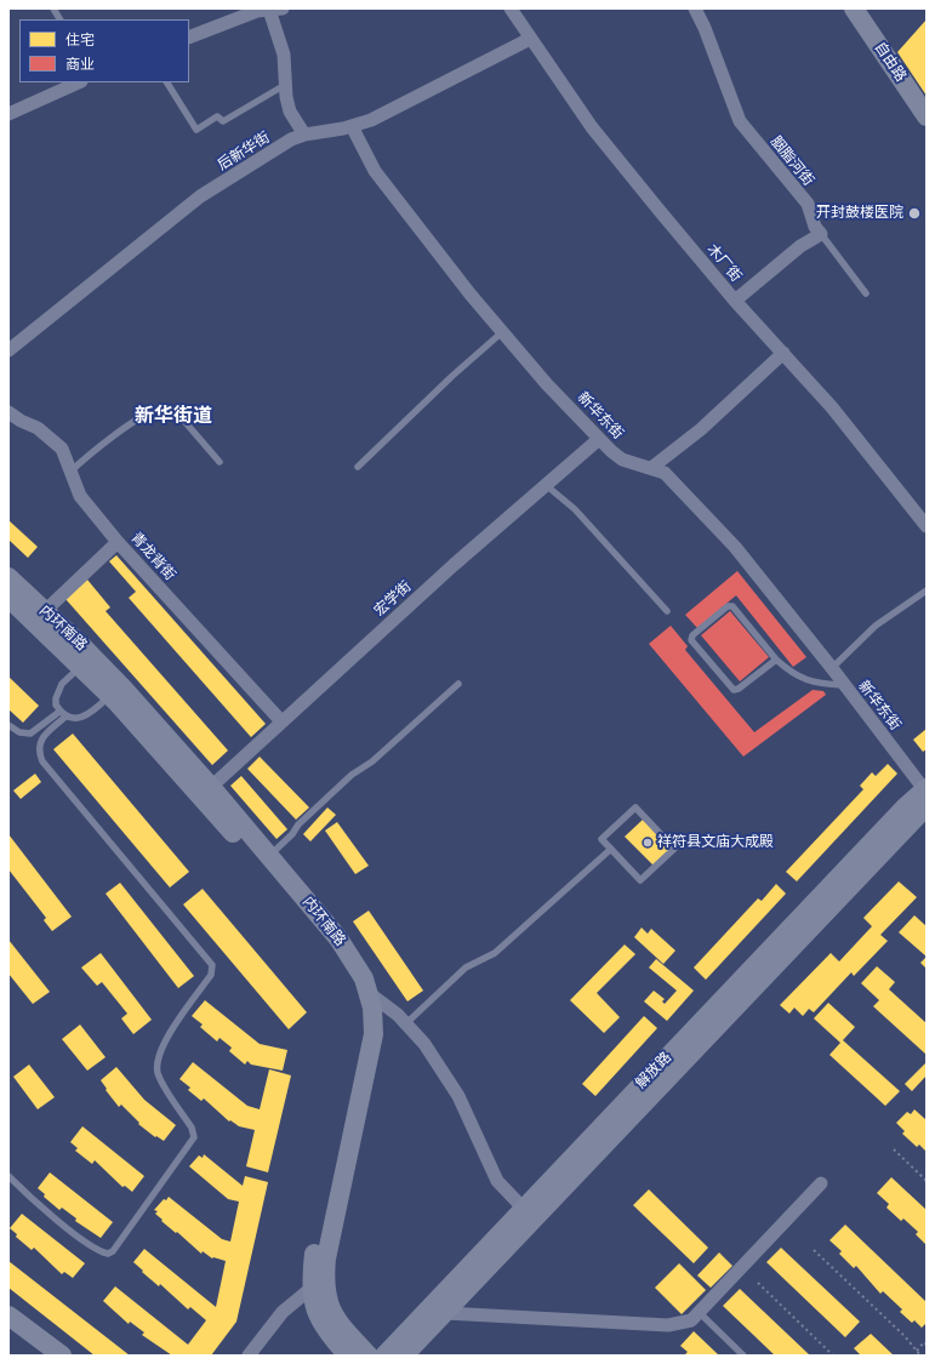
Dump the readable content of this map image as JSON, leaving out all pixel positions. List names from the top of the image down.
{
  "streets": {
    "street": [
      "自由路",
      "后新华街",
      "胭脂河街",
      "木厂街",
      "新华东街",
      "青龙背街",
      "宏学街",
      "内环南路",
      "解放路"
    ]
  },
  "crossings": [
    ["后新华街", "木厂街"],
    ["后新华街", "新华东街"],
    ["新华东街", "宏学街"],
    ["新华东街", "解放路"],
    ["青龙背街", "宏学街"],
    ["宏学街", "内环南路"]
  ],
  "districts": ["新华街道"],
  "places": ["开封鼓楼医院", "祥符县文庙大成殿"],
  "legend": ["住宅", "商业"]
}
